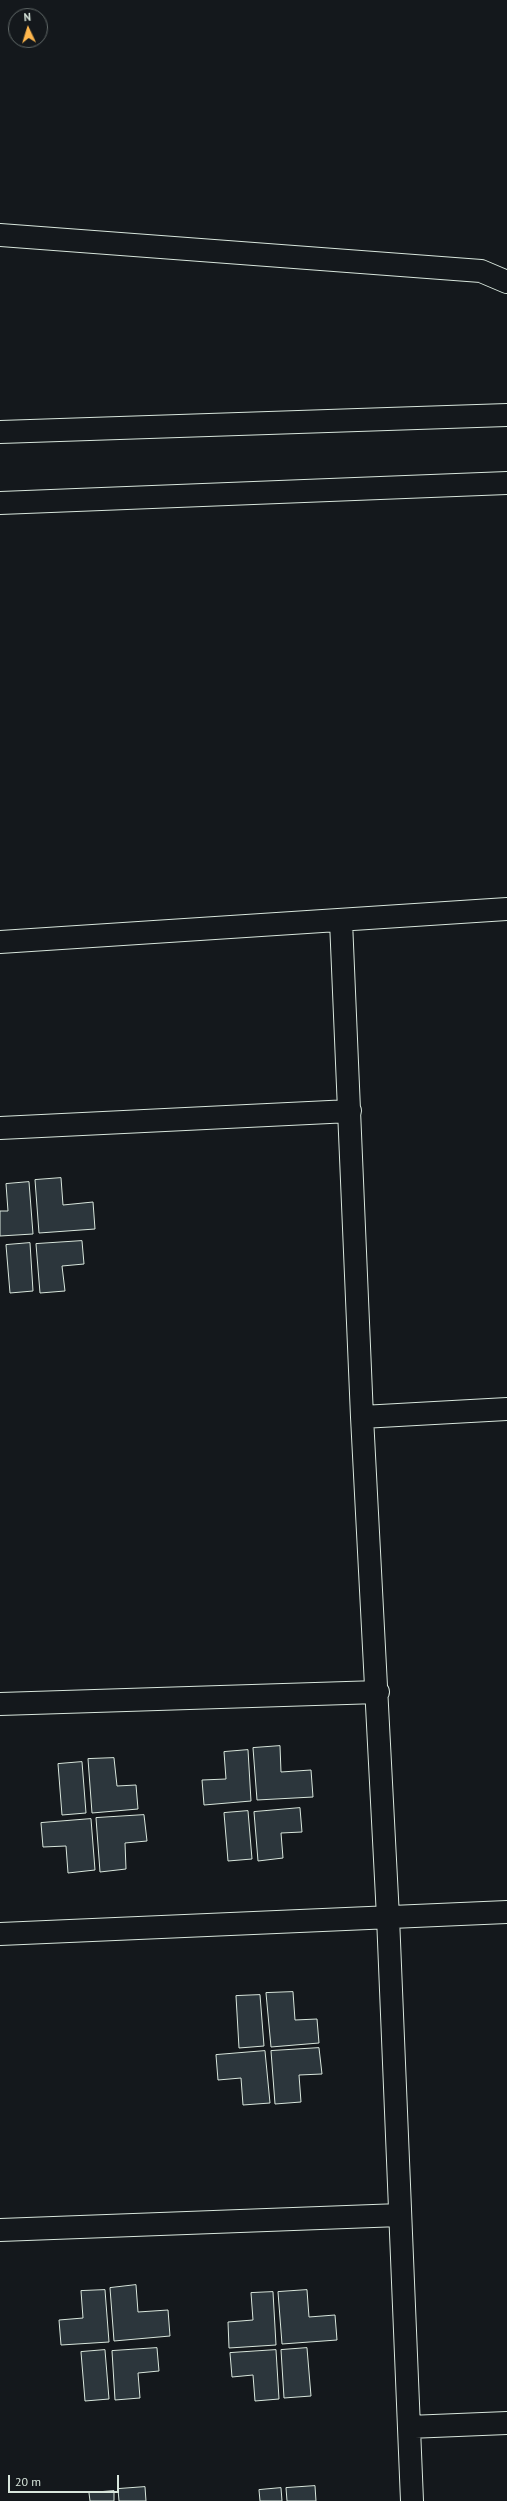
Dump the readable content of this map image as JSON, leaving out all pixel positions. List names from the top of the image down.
{
  "scale_bar": "20 m",
  "north": "top"
}
